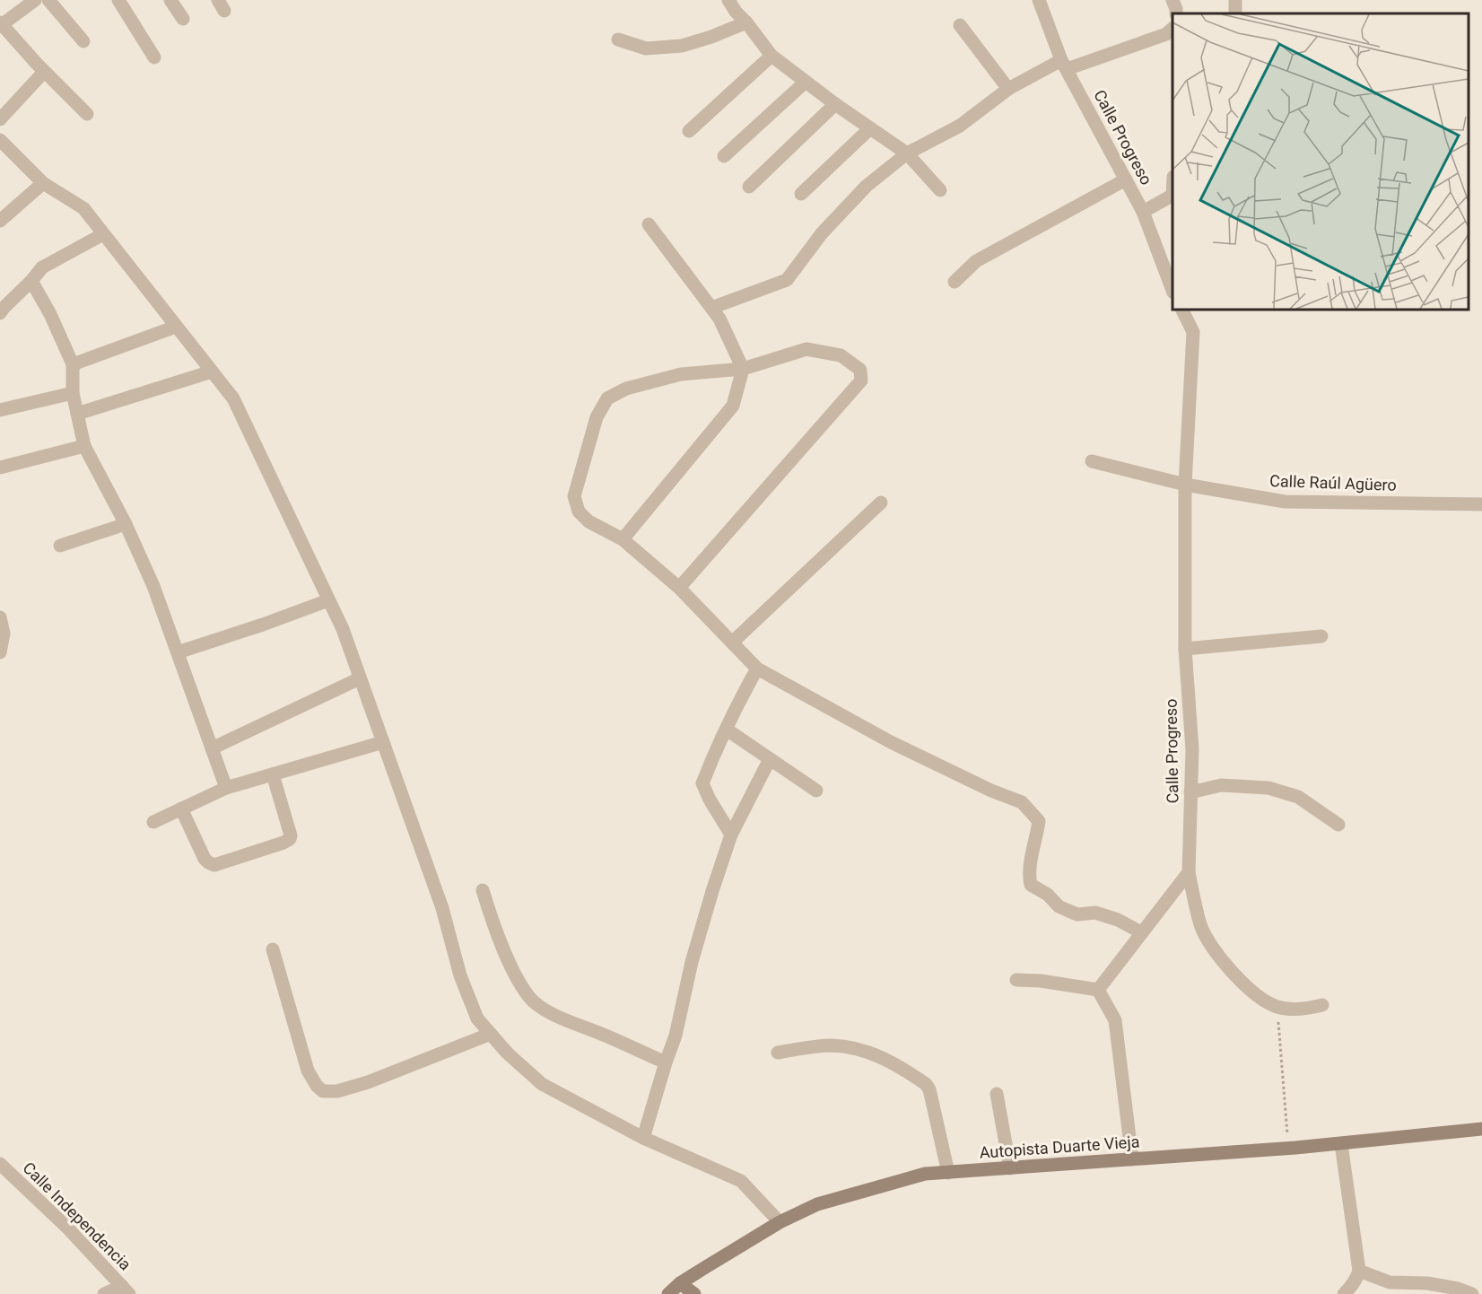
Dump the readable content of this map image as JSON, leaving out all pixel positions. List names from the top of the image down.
{
  "streets": {
    "street": [
      "Calle Progreso",
      "Calle Raúl Agüero",
      "Autopista Duarte Vieja",
      "Calle Independencia"
    ]
  },
  "crossings": [
    ["Calle Progreso", "Calle Raúl Agüero"]
  ]
}
